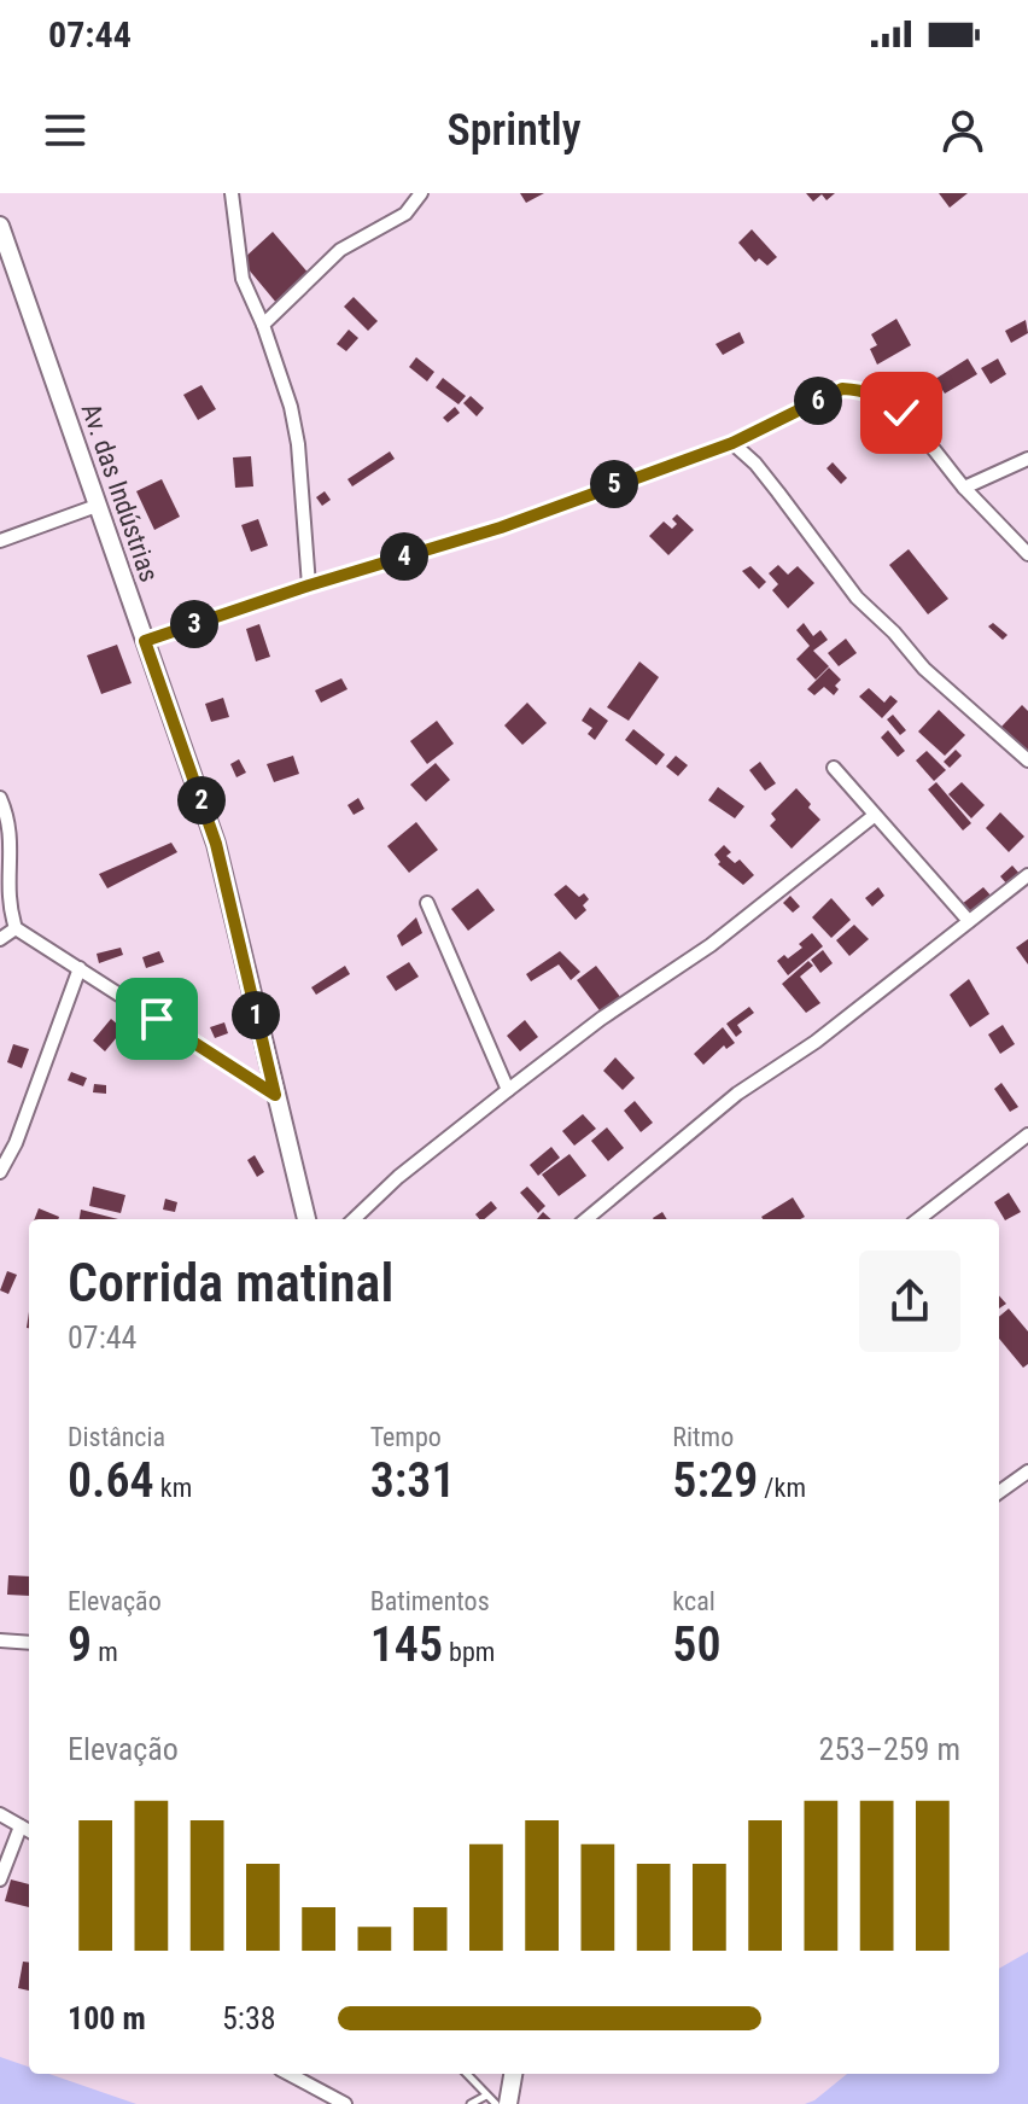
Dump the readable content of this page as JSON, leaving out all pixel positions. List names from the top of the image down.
{
  "streets": {
    "street": ["Av. das Indústrias"]
  },
  "page": {
    "status": "07:44",
    "header": "Sprintly",
    "pins": [
      "6",
      "5",
      "4",
      "3",
      "2",
      "1"
    ],
    "heading": ["Corrida matinal", "07:44"],
    "stats": [
      ["Distância", "0.64 km"],
      ["Tempo", "3:31"],
      ["Ritmo", "5:29 /km"],
      ["Elevação", "9 m"],
      ["Batimentos", "145 bpm"],
      ["kcal", "50"]
    ],
    "chart": ["Elevação", "253–259 m"],
    "list": [
      {
        "name": "100 m",
        "note": "5:38"
      }
    ]
  }
}
